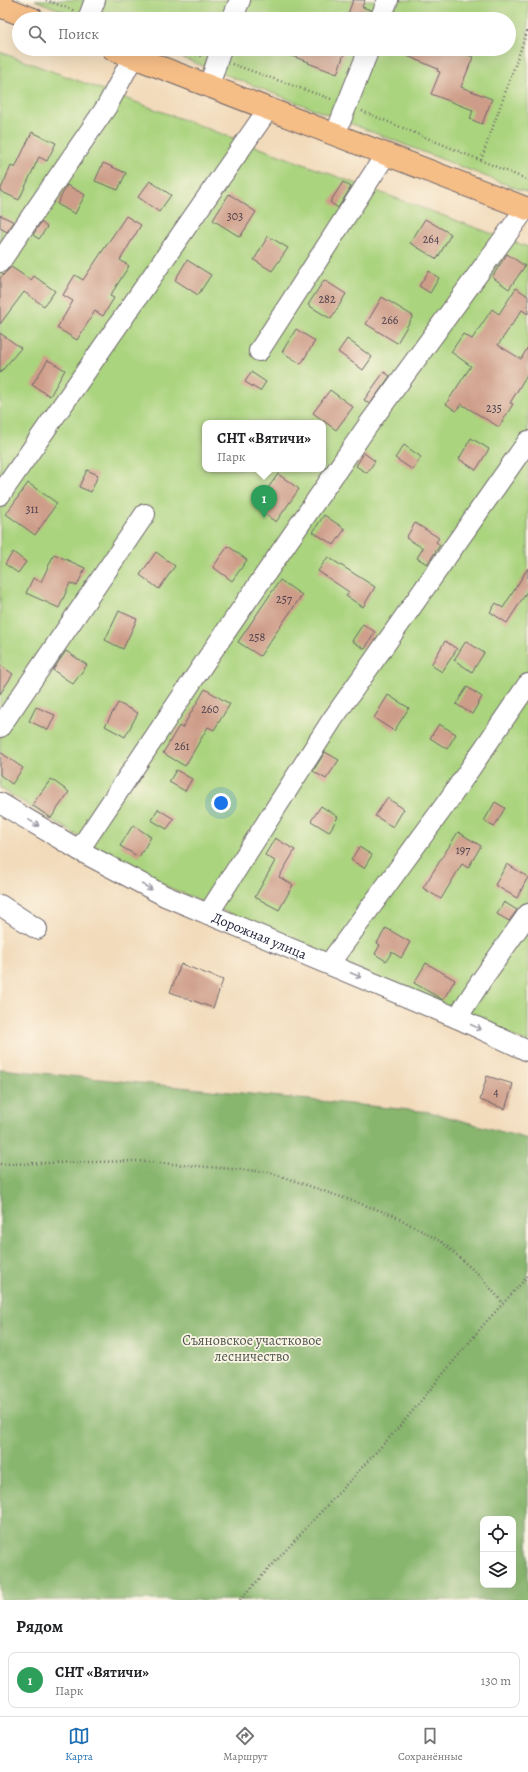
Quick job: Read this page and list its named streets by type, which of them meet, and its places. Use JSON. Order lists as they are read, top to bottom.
{
  "streets": {
    "street": ["Дорожная улица"]
  },
  "one_way": ["Дорожная улица"],
  "parks": ["Съяновское участковое лесничество"],
  "house_numbers": [
    "303",
    "264",
    "282",
    "266",
    "235",
    "311",
    "257",
    "258",
    "260",
    "261",
    "197",
    "4"
  ],
  "page": {
    "search": "Поиск",
    "popup": ["СНТ «Вятичи»", "Парк"],
    "pins": "1",
    "heading": "Рядом",
    "list": [
      {
        "mark": "1",
        "name": "СНТ «Вятичи»",
        "note": "Парк",
        "value": "130 m"
      }
    ],
    "nav": ["Карта", "Маршрут", "Сохранённые"]
  }
}
